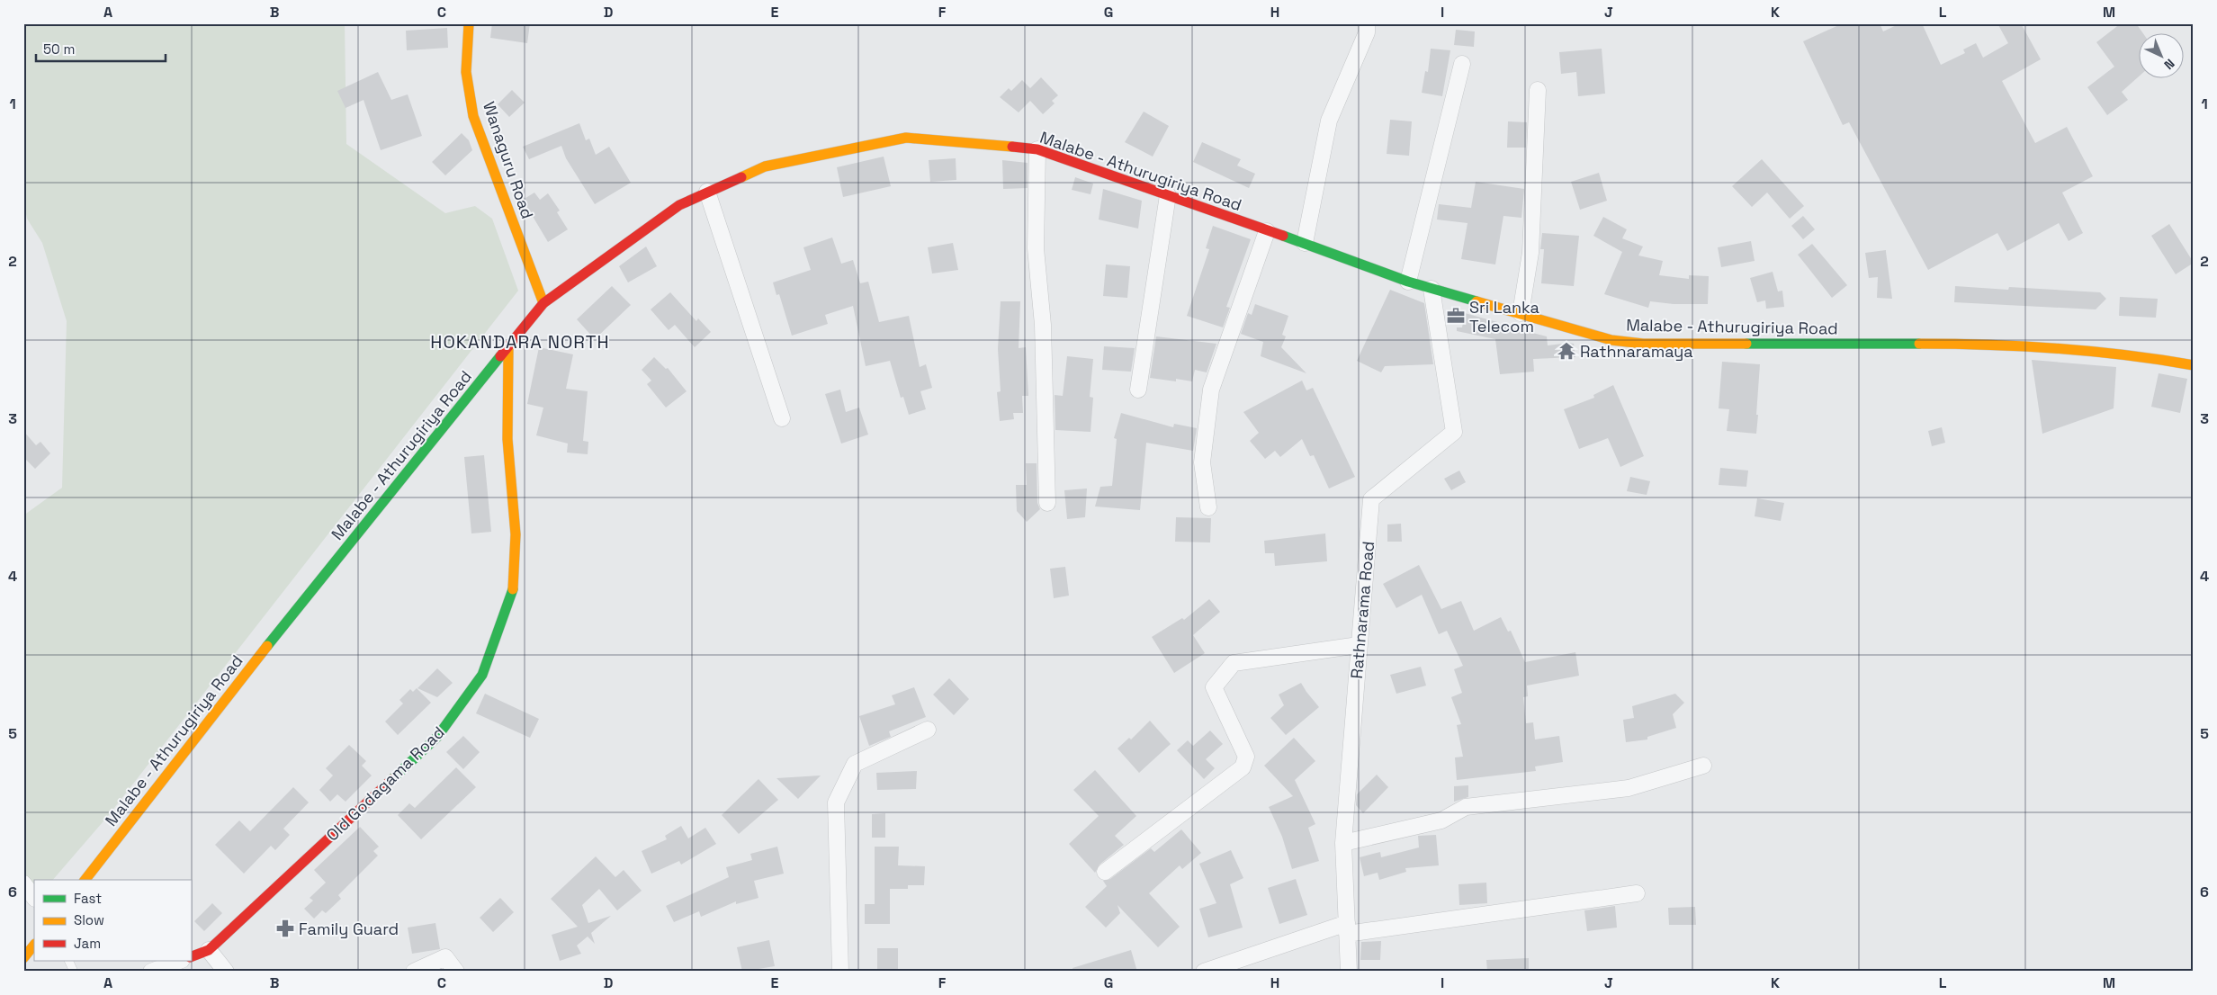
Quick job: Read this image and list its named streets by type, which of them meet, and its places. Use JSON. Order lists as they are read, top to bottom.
{
  "streets": {
    "main road": ["Wanaguru Road", "Malabe - Athurugiriya Road", "Old Godagama Road"],
    "street": ["Rathnarama Road"]
  },
  "crossings": [
    ["Wanaguru Road", "Malabe - Athurugiriya Road"],
    ["Malabe - Athurugiriya Road", "Rathnarama Road"],
    ["Malabe - Athurugiriya Road", "Old Godagama Road"]
  ],
  "districts": ["HOKANDARA NORTH"],
  "places": {
    "office": ["Sri Lanka Telecom"],
    "temple": ["Rathnaramaya"],
    "pharmacy": ["Family Guard"]
  },
  "legend": ["Fast", "Slow", "Jam"],
  "scale_bar": "50 m",
  "north": "bottom right",
  "grid": {
    "columns": [
      "A",
      "B",
      "C",
      "D",
      "E",
      "F",
      "G",
      "H",
      "I",
      "J",
      "K",
      "L",
      "M"
    ],
    "rows": [
      "1",
      "2",
      "3",
      "4",
      "5",
      "6"
    ]
  }
}
